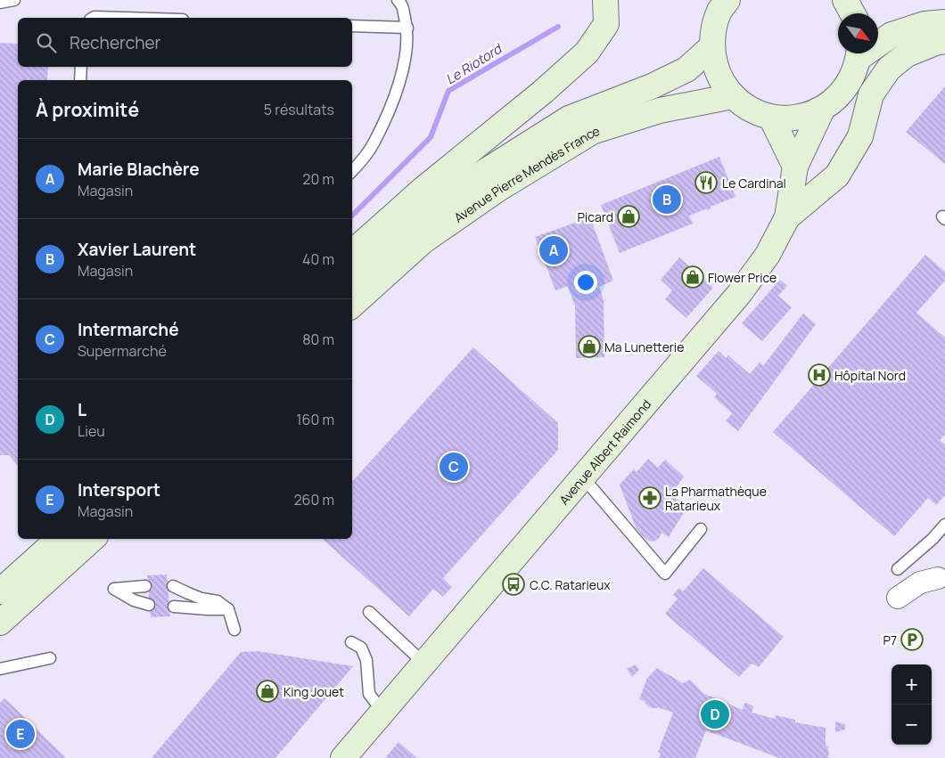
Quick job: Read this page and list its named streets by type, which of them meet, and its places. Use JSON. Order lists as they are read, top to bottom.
{
  "streets": {
    "main road": ["Avenue Pierre Mendès France", "Avenue Albert Raimond"]
  },
  "water": ["Le Riotord"],
  "places": {
    "restaurant": ["Le Cardinal"],
    "shop": [
      "Picard",
      "Flower Price",
      "Ma Lunetterie",
      "King Jouet"
    ],
    "hospital": ["Hôpital Nord"],
    "pharmacy": ["La Pharmathèque Ratarieux"],
    "bus stop": ["C.C. Ratarieux"],
    "parking": ["P7"]
  },
  "north": "bottom right",
  "page": {
    "search": "Rechercher",
    "heading": ["À proximité", "5 résultats"],
    "list": [
      {
        "mark": "A",
        "name": "Marie Blachère",
        "note": "Magasin",
        "value": "20 m"
      },
      {
        "mark": "B",
        "name": "Xavier Laurent",
        "note": "Magasin",
        "value": "40 m"
      },
      {
        "mark": "C",
        "name": "Intermarché",
        "note": "Supermarché",
        "value": "80 m"
      },
      {
        "mark": "D",
        "name": "L",
        "note": "Lieu",
        "value": "160 m"
      },
      {
        "mark": "E",
        "name": "Intersport",
        "note": "Magasin",
        "value": "260 m"
      }
    ],
    "pins": [
      "B",
      "A",
      "C",
      "D",
      "E"
    ],
    "map_buttons": ["+", "−"]
  }
}
